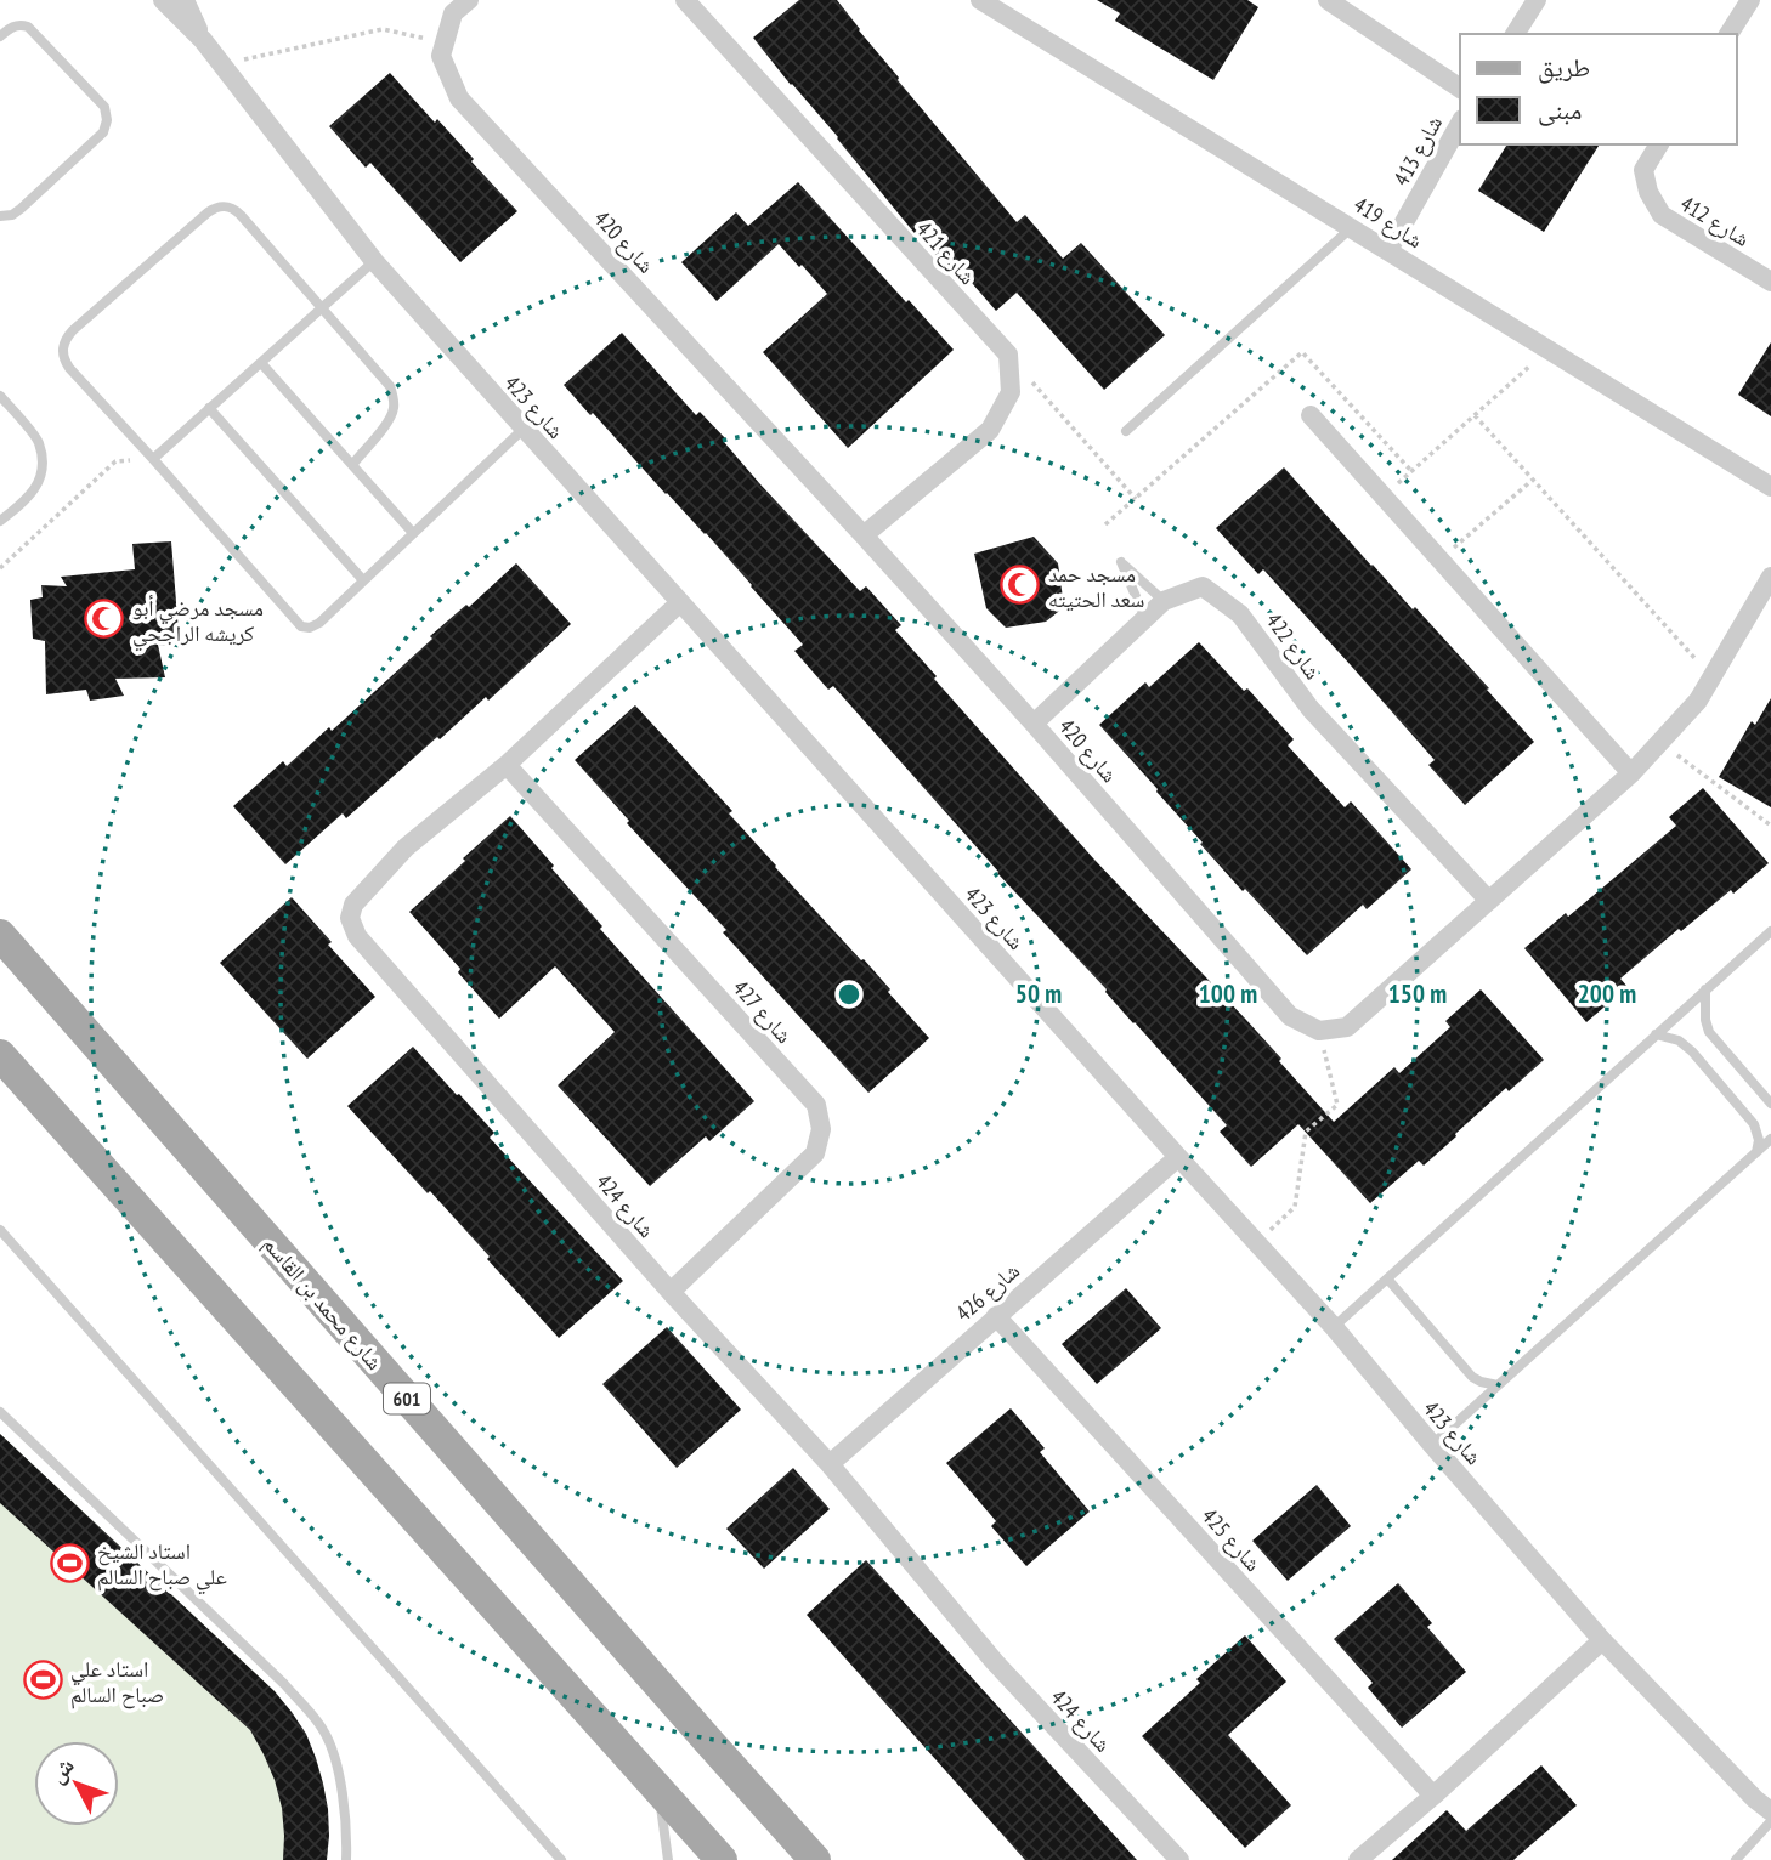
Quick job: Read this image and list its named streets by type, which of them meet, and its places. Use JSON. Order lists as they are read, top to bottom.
{
  "streets": {
    "main road": ["شارع محمد بن القاسم", "601"],
    "street": [
      "شارع 413",
      "شارع 412",
      "شارع 419",
      "شارع 420",
      "شارع 421",
      "شارع 423",
      "شارع 422",
      "شارع 427",
      "شارع 424",
      "شارع 426",
      "شارع 425"
    ]
  },
  "crossings": [
    ["شارع 413", "شارع 419"],
    ["شارع 420", "شارع 422"],
    ["شارع 423", "شارع 424"],
    ["شارع 423", "شارع 426"],
    ["شارع 427", "شارع 424"],
    ["شارع 424", "شارع 426"],
    ["شارع 426", "شارع 425"]
  ],
  "places": {
    "mosque": ["مسجد حمد سعد الحتيته", "مسجد مرضي أبو كريشه الراجحي"],
    "sports": ["استاد الشيخ علي صباح السالم", "استاد علي صباح السالم"]
  },
  "legend": ["طريق", "مبنى"],
  "north": "top left",
  "rings": [
    "50 m",
    "100 m",
    "150 m",
    "200 m"
  ]
}
